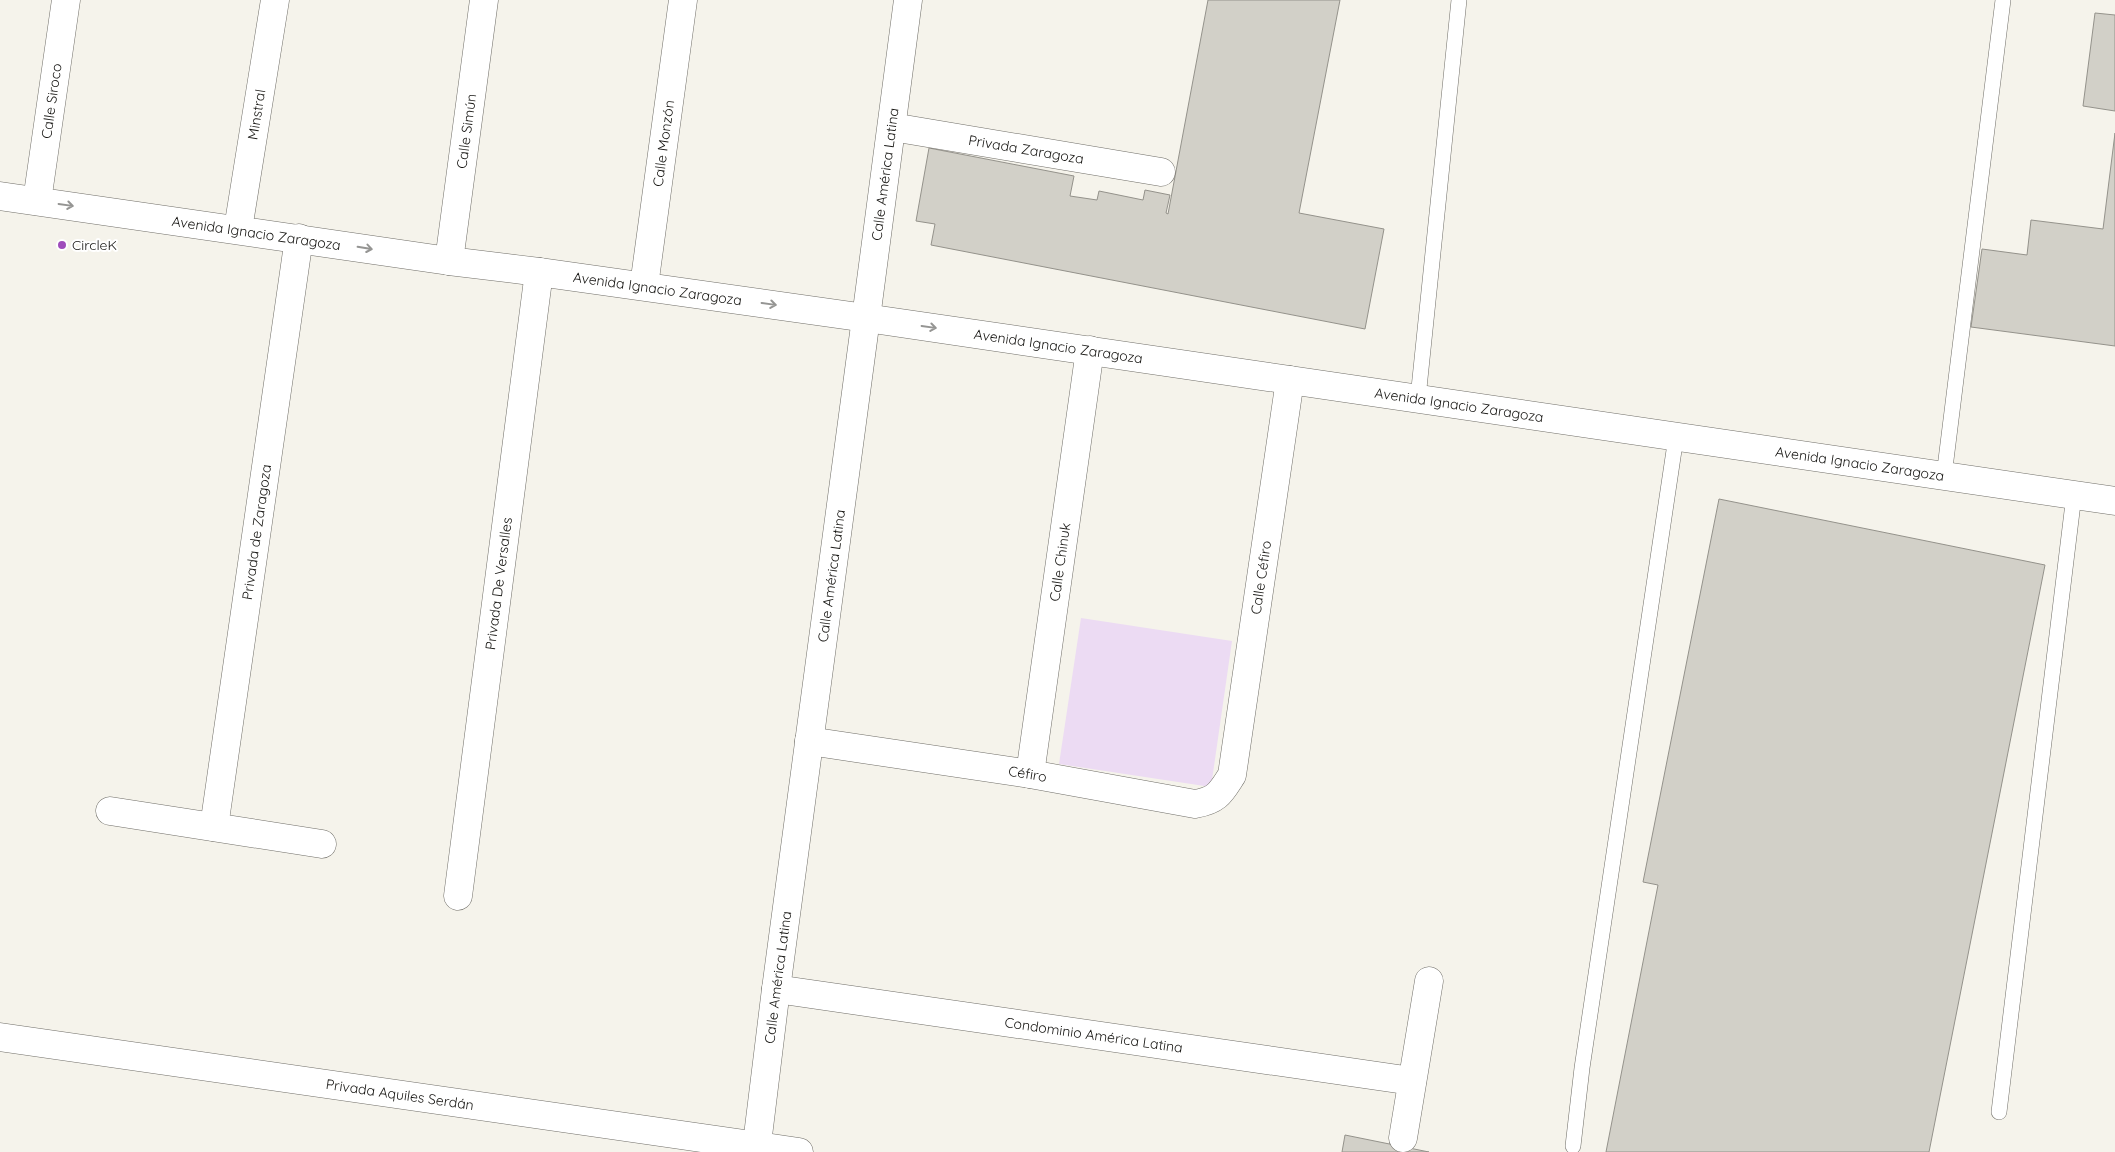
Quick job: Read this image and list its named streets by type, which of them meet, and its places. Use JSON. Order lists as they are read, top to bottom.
{
  "streets": {
    "street": [
      "Calle Siroco",
      "Minstral",
      "Calle Simún",
      "Calle Monzón",
      "Privada Zaragoza",
      "Calle América Latina",
      "Avenida Ignacio Zaragoza",
      "Privada de Zaragoza",
      "Calle Chinuk",
      "Calle Céfiro",
      "Privada De Versalles",
      "Céfiro",
      "Condominio América Latina",
      "Privada Aquiles Serdán"
    ]
  },
  "crossings": [
    ["Calle Siroco", "Avenida Ignacio Zaragoza"],
    ["Minstral", "Avenida Ignacio Zaragoza"],
    ["Calle Simún", "Avenida Ignacio Zaragoza"],
    ["Calle Monzón", "Avenida Ignacio Zaragoza"],
    ["Privada Zaragoza", "Calle América Latina"],
    ["Calle América Latina", "Avenida Ignacio Zaragoza"],
    ["Calle América Latina", "Céfiro"],
    ["Calle América Latina", "Condominio América Latina"],
    ["Calle América Latina", "Privada Aquiles Serdán"],
    ["Avenida Ignacio Zaragoza", "Privada de Zaragoza"],
    ["Avenida Ignacio Zaragoza", "Calle Chinuk"],
    ["Avenida Ignacio Zaragoza", "Calle Céfiro"],
    ["Avenida Ignacio Zaragoza", "Privada De Versalles"],
    ["Calle Chinuk", "Céfiro"],
    ["Calle Céfiro", "Céfiro"]
  ],
  "one_way": ["Avenida Ignacio Zaragoza"],
  "places": ["CircleK"]
}
